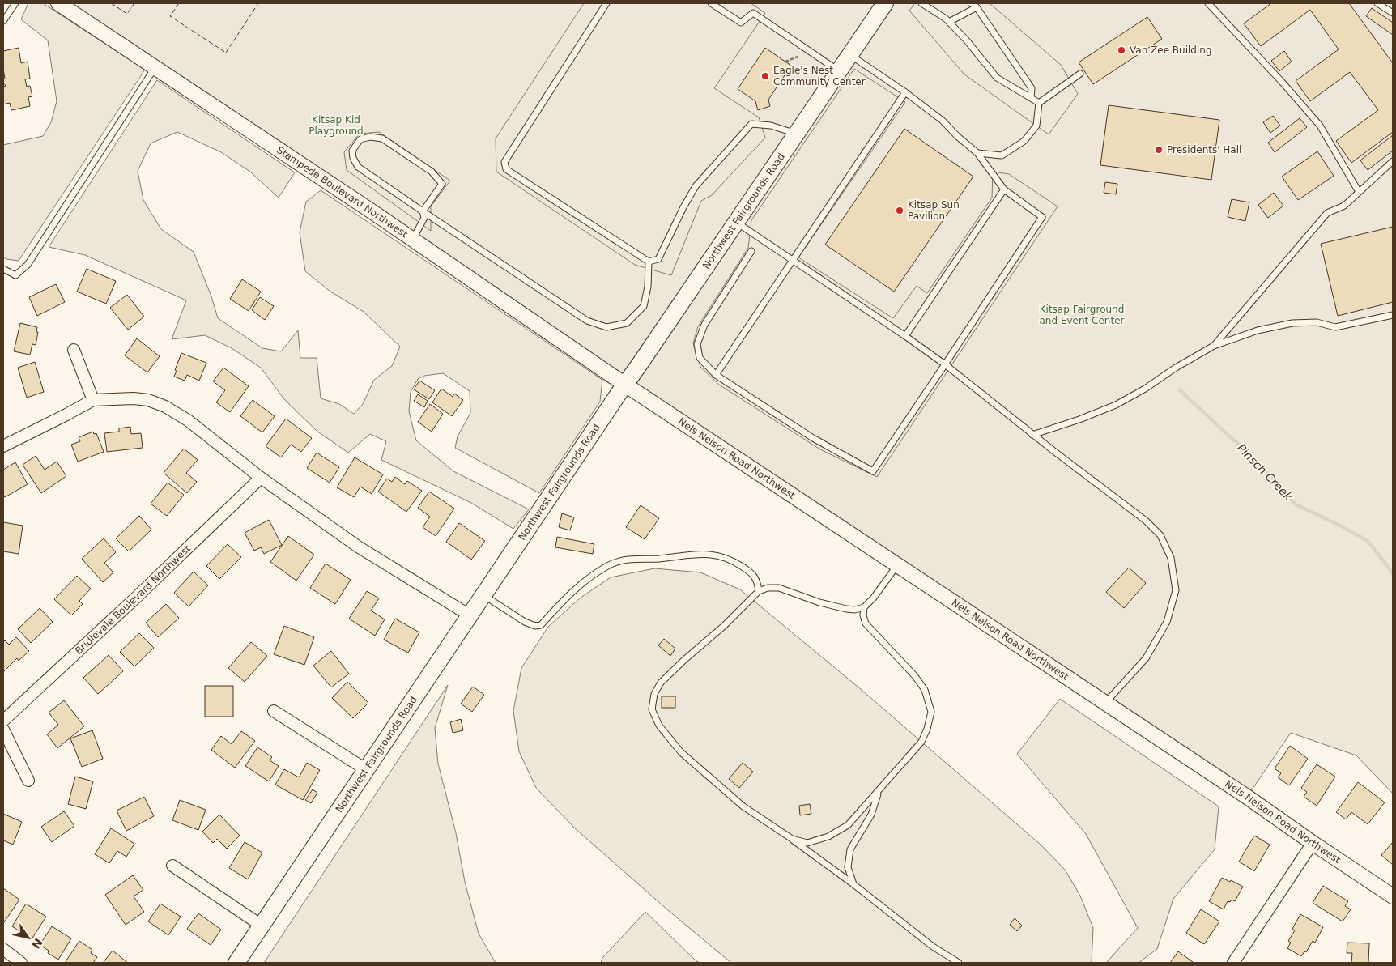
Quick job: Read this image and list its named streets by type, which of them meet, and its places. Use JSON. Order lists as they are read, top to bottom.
{
  "streets": {
    "main road": ["Northwest Fairgrounds Road"],
    "street": ["Stampede Boulevard Northwest", "Nels Nelson Road Northwest", "Bridlevale Boulevard Northwest"]
  },
  "crossings": [
    ["Stampede Boulevard Northwest", "Northwest Fairgrounds Road"],
    ["Stampede Boulevard Northwest", "Nels Nelson Road Northwest"],
    ["Northwest Fairgrounds Road", "Nels Nelson Road Northwest"]
  ],
  "water": ["Pinsch Creek"],
  "parks": ["Kitsap Kid Playground", "Kitsap Fairground and Event Center"],
  "places": [
    "Van Zee Building",
    "Eagle's Nest Community Center",
    "Presidents' Hall",
    "Kitsap Sun Pavilion"
  ],
  "north": "bottom right"
}
